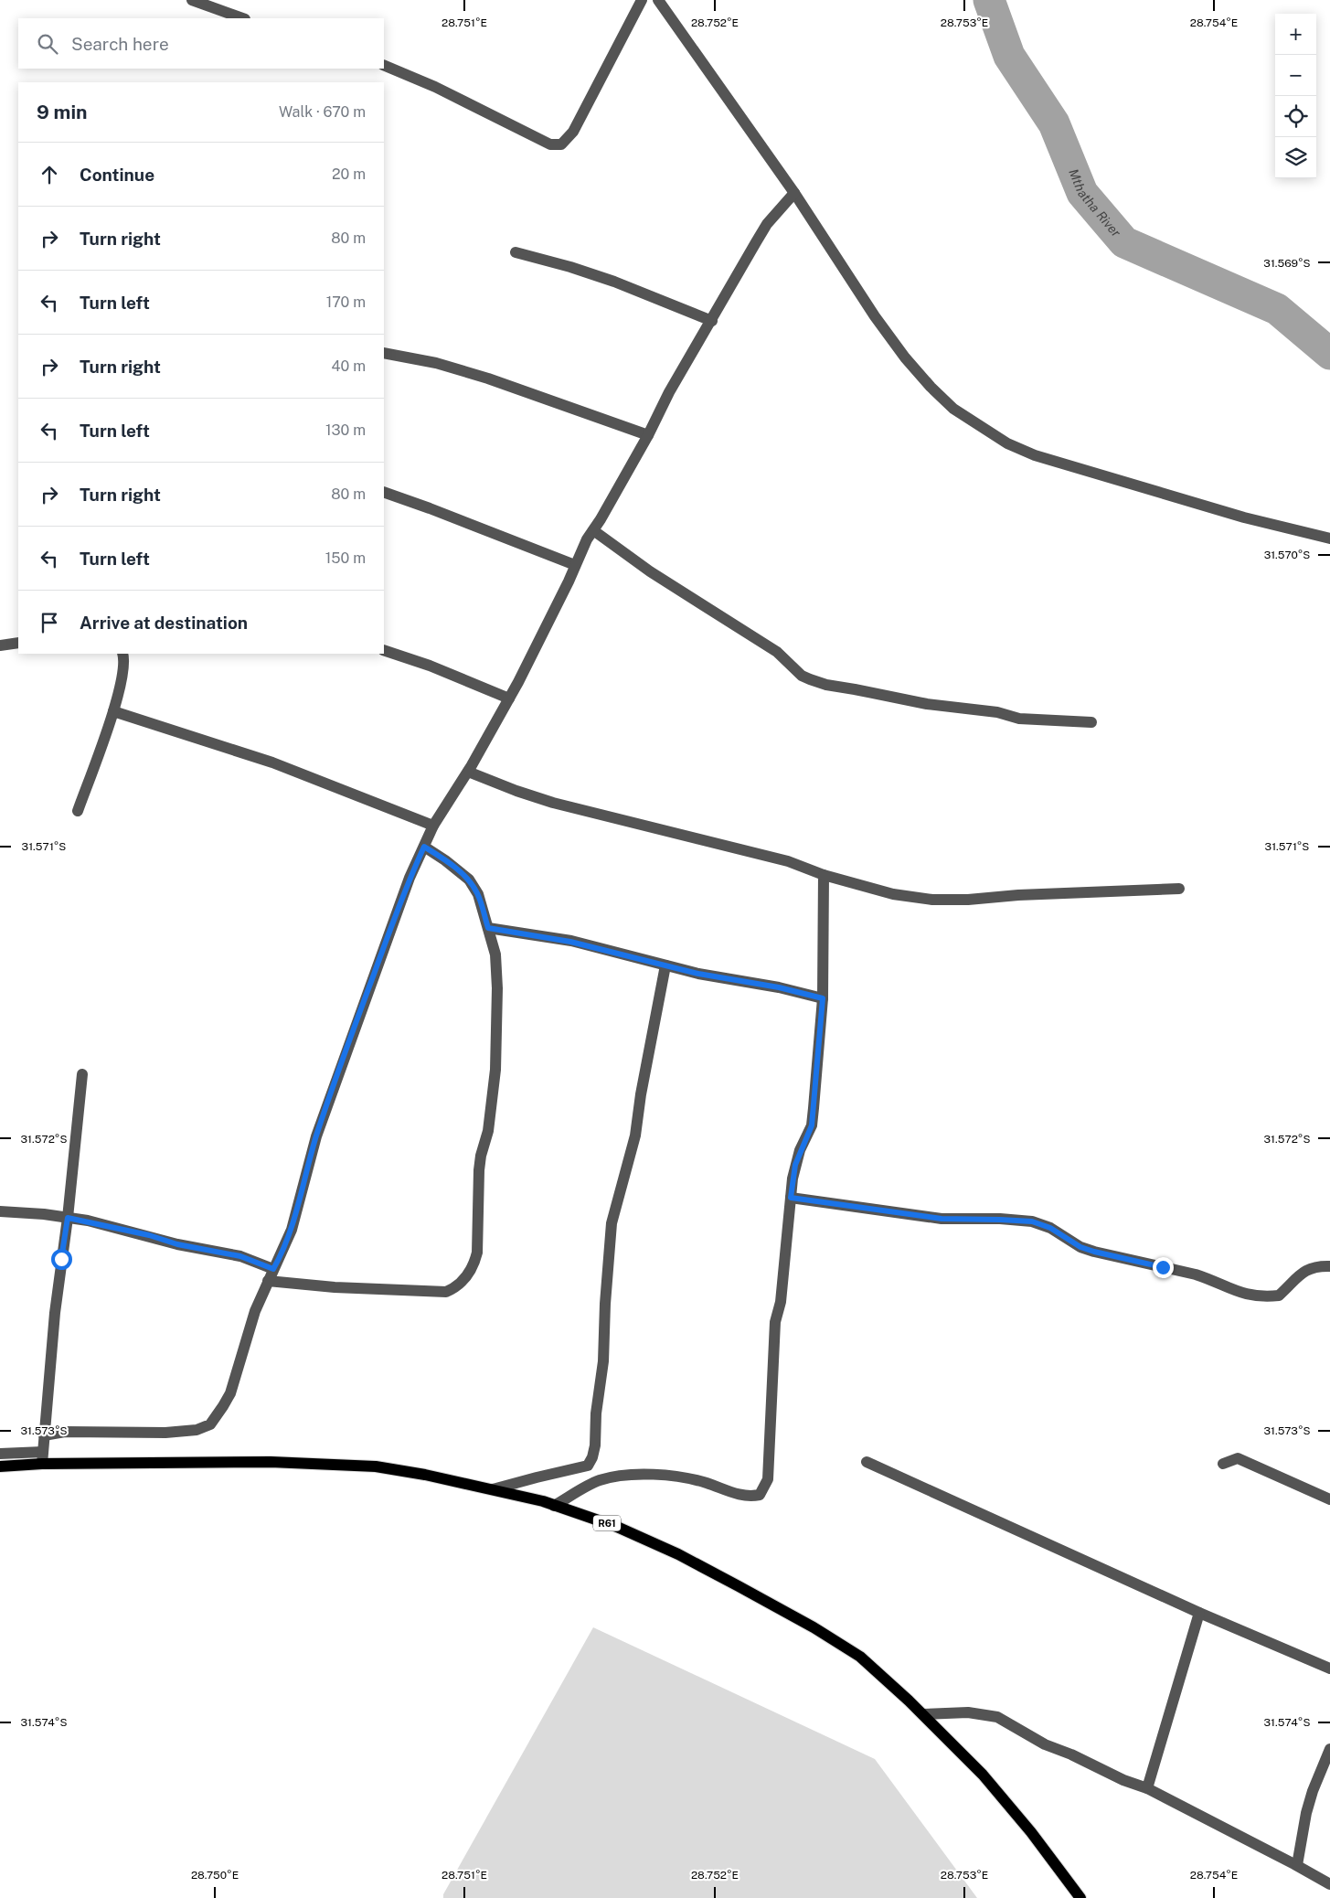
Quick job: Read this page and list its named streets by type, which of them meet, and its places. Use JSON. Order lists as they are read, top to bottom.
{
  "streets": {
    "main road": ["R61"]
  },
  "water": ["Mthatha River"],
  "page": {
    "map_buttons": ["+", "−"],
    "search": "Search here",
    "heading": ["9 min", "Walk · 670 m"],
    "list": [
      ["Continue", "20 m"],
      ["Turn right", "80 m"],
      ["Turn left", "170 m"],
      ["Turn right", "40 m"],
      ["Turn left", "130 m"],
      ["Turn right", "80 m"],
      ["Turn left", "150 m"],
      "Arrive at destination"
    ]
  },
  "coordinates": [
    "28.751°E",
    "28.752°E",
    "28.753°E",
    "28.754°E",
    "31.569°S",
    "31.570°S",
    "31.571°S",
    "31.572°S",
    "31.573°S",
    "31.574°S",
    "28.750°E"
  ]
}
